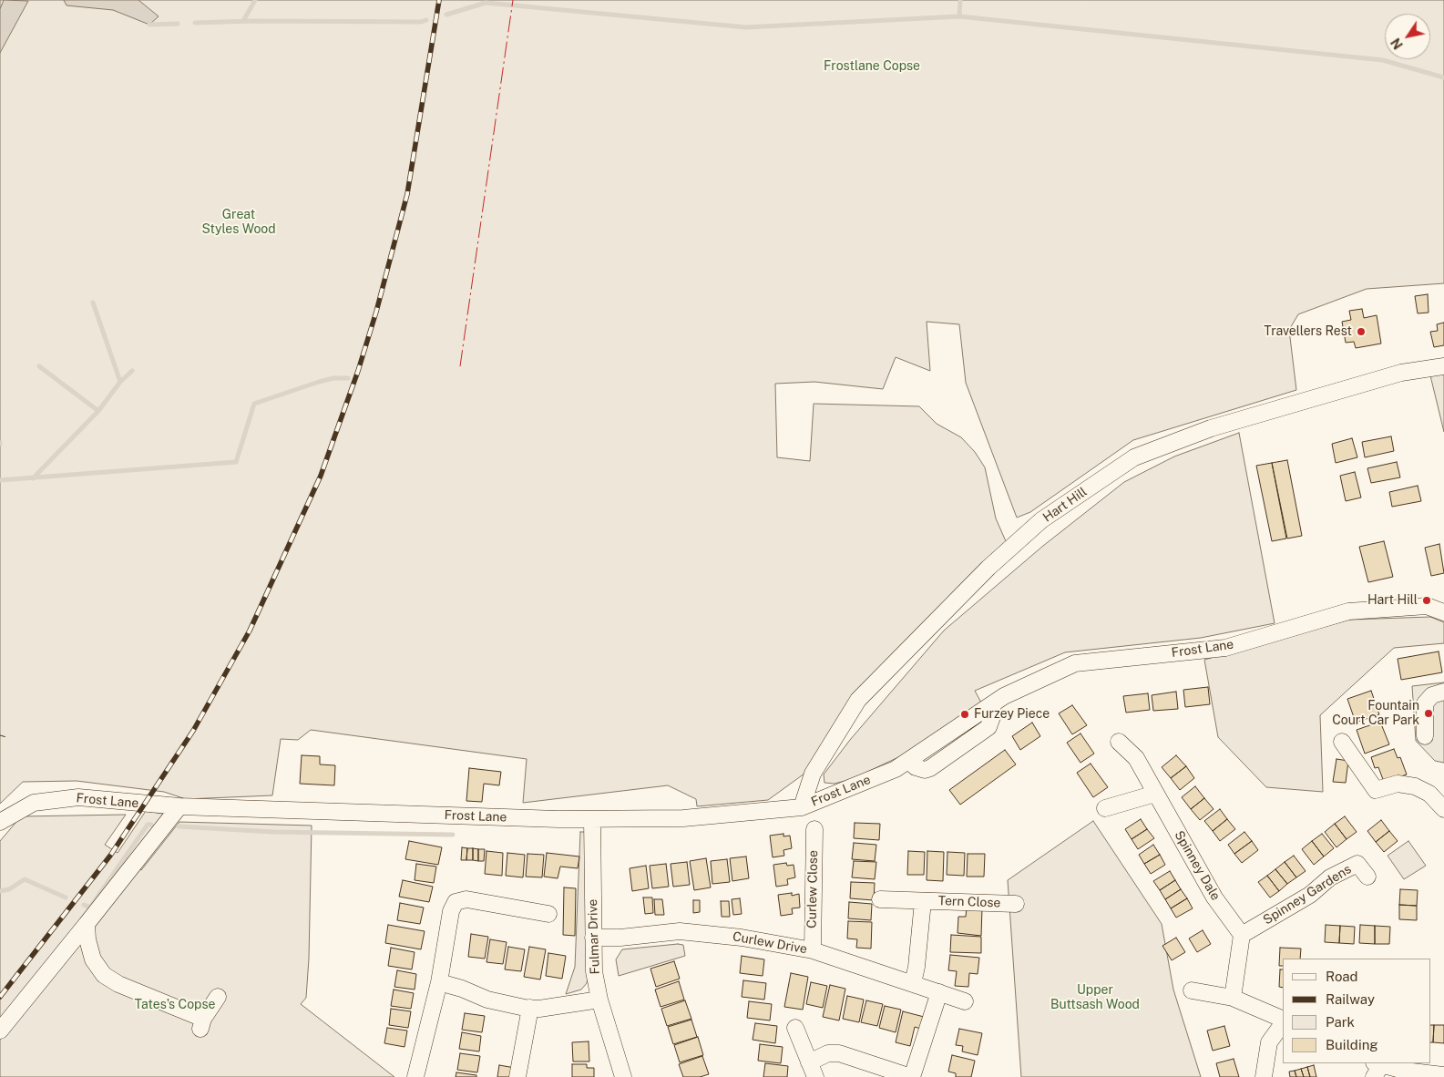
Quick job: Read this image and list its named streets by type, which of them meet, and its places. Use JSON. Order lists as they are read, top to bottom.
{
  "streets": {
    "street": [
      "Hart Hill",
      "Frost Lane",
      "Spinney Dale",
      "Curlew Close",
      "Spinney Gardens",
      "Tern Close",
      "Fulmar Drive",
      "Curlew Drive"
    ]
  },
  "crossings": [
    ["Hart Hill", "Frost Lane"],
    ["Frost Lane", "Fulmar Drive"],
    ["Spinney Dale", "Spinney Gardens"],
    ["Curlew Close", "Curlew Drive"],
    ["Tern Close", "Curlew Drive"],
    ["Fulmar Drive", "Curlew Drive"]
  ],
  "parks": [
    "Frostlane Copse",
    "Great Styles Wood",
    "Upper Buttsash Wood",
    "Tates's Copse"
  ],
  "places": [
    "Travellers Rest",
    "Hart Hill",
    "Fountain Court Car Park",
    "Furzey Piece"
  ],
  "legend": [
    "Road",
    "Railway",
    "Park",
    "Building"
  ],
  "north": "bottom left"
}
